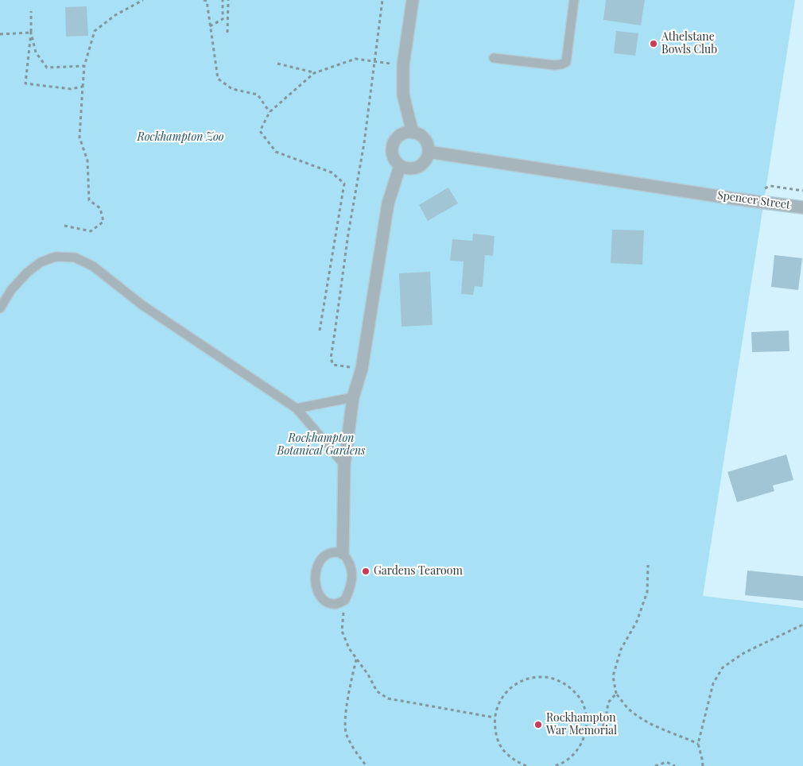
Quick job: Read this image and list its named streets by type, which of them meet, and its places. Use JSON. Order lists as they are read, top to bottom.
{
  "streets": {
    "street": ["Spencer Street"]
  },
  "parks": ["Rockhampton Zoo", "Rockhampton Botanical Gardens"],
  "places": ["Athelstane Bowls Club", "Gardens Tearoom", "Rockhampton War Memorial"]
}
